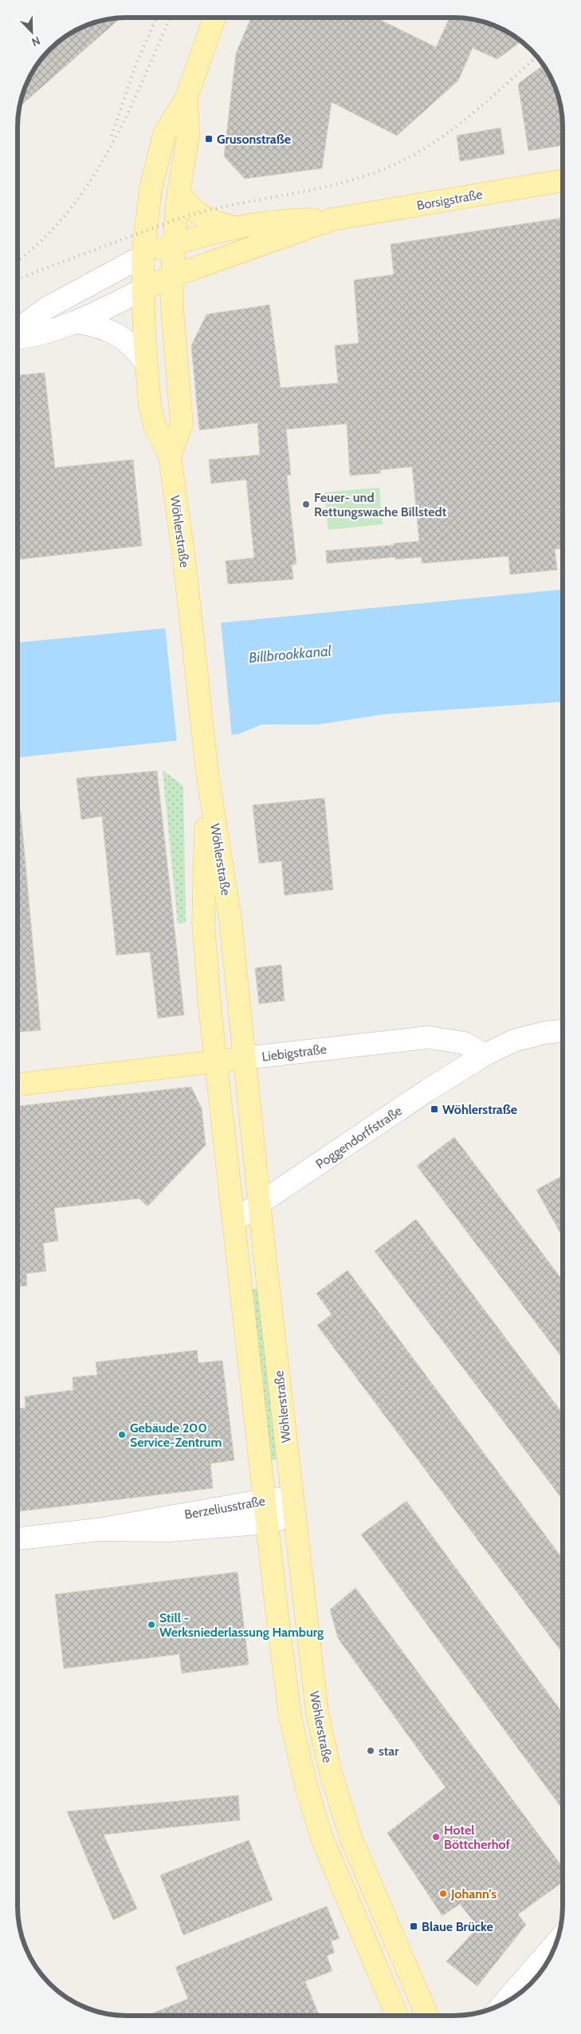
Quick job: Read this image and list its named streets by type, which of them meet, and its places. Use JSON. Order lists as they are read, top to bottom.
{
  "streets": {
    "main road": ["Borsigstraße", "Wöhlerstraße", "Liebigstraße"],
    "street": ["Poggendorffstraße", "Berzeliusstraße"]
  },
  "crossings": [
    ["Borsigstraße", "Wöhlerstraße"],
    ["Wöhlerstraße", "Liebigstraße"],
    ["Wöhlerstraße", "Poggendorffstraße"],
    ["Wöhlerstraße", "Berzeliusstraße"],
    ["Liebigstraße", "Poggendorffstraße"]
  ],
  "water": ["Billbrookkanal"],
  "places": {
    "transit": ["Grusonstraße", "Wöhlerstraße", "Blaue Brücke"],
    "other": [
      "Feuer- und Rettungswache Billstedt",
      "Gebäude 200 Service-Zentrum",
      "Still - Werksniederlassung Hamburg",
      "star",
      "Hotel Böttcherhof",
      "Johann's"
    ]
  },
  "north": "bottom right"
}
